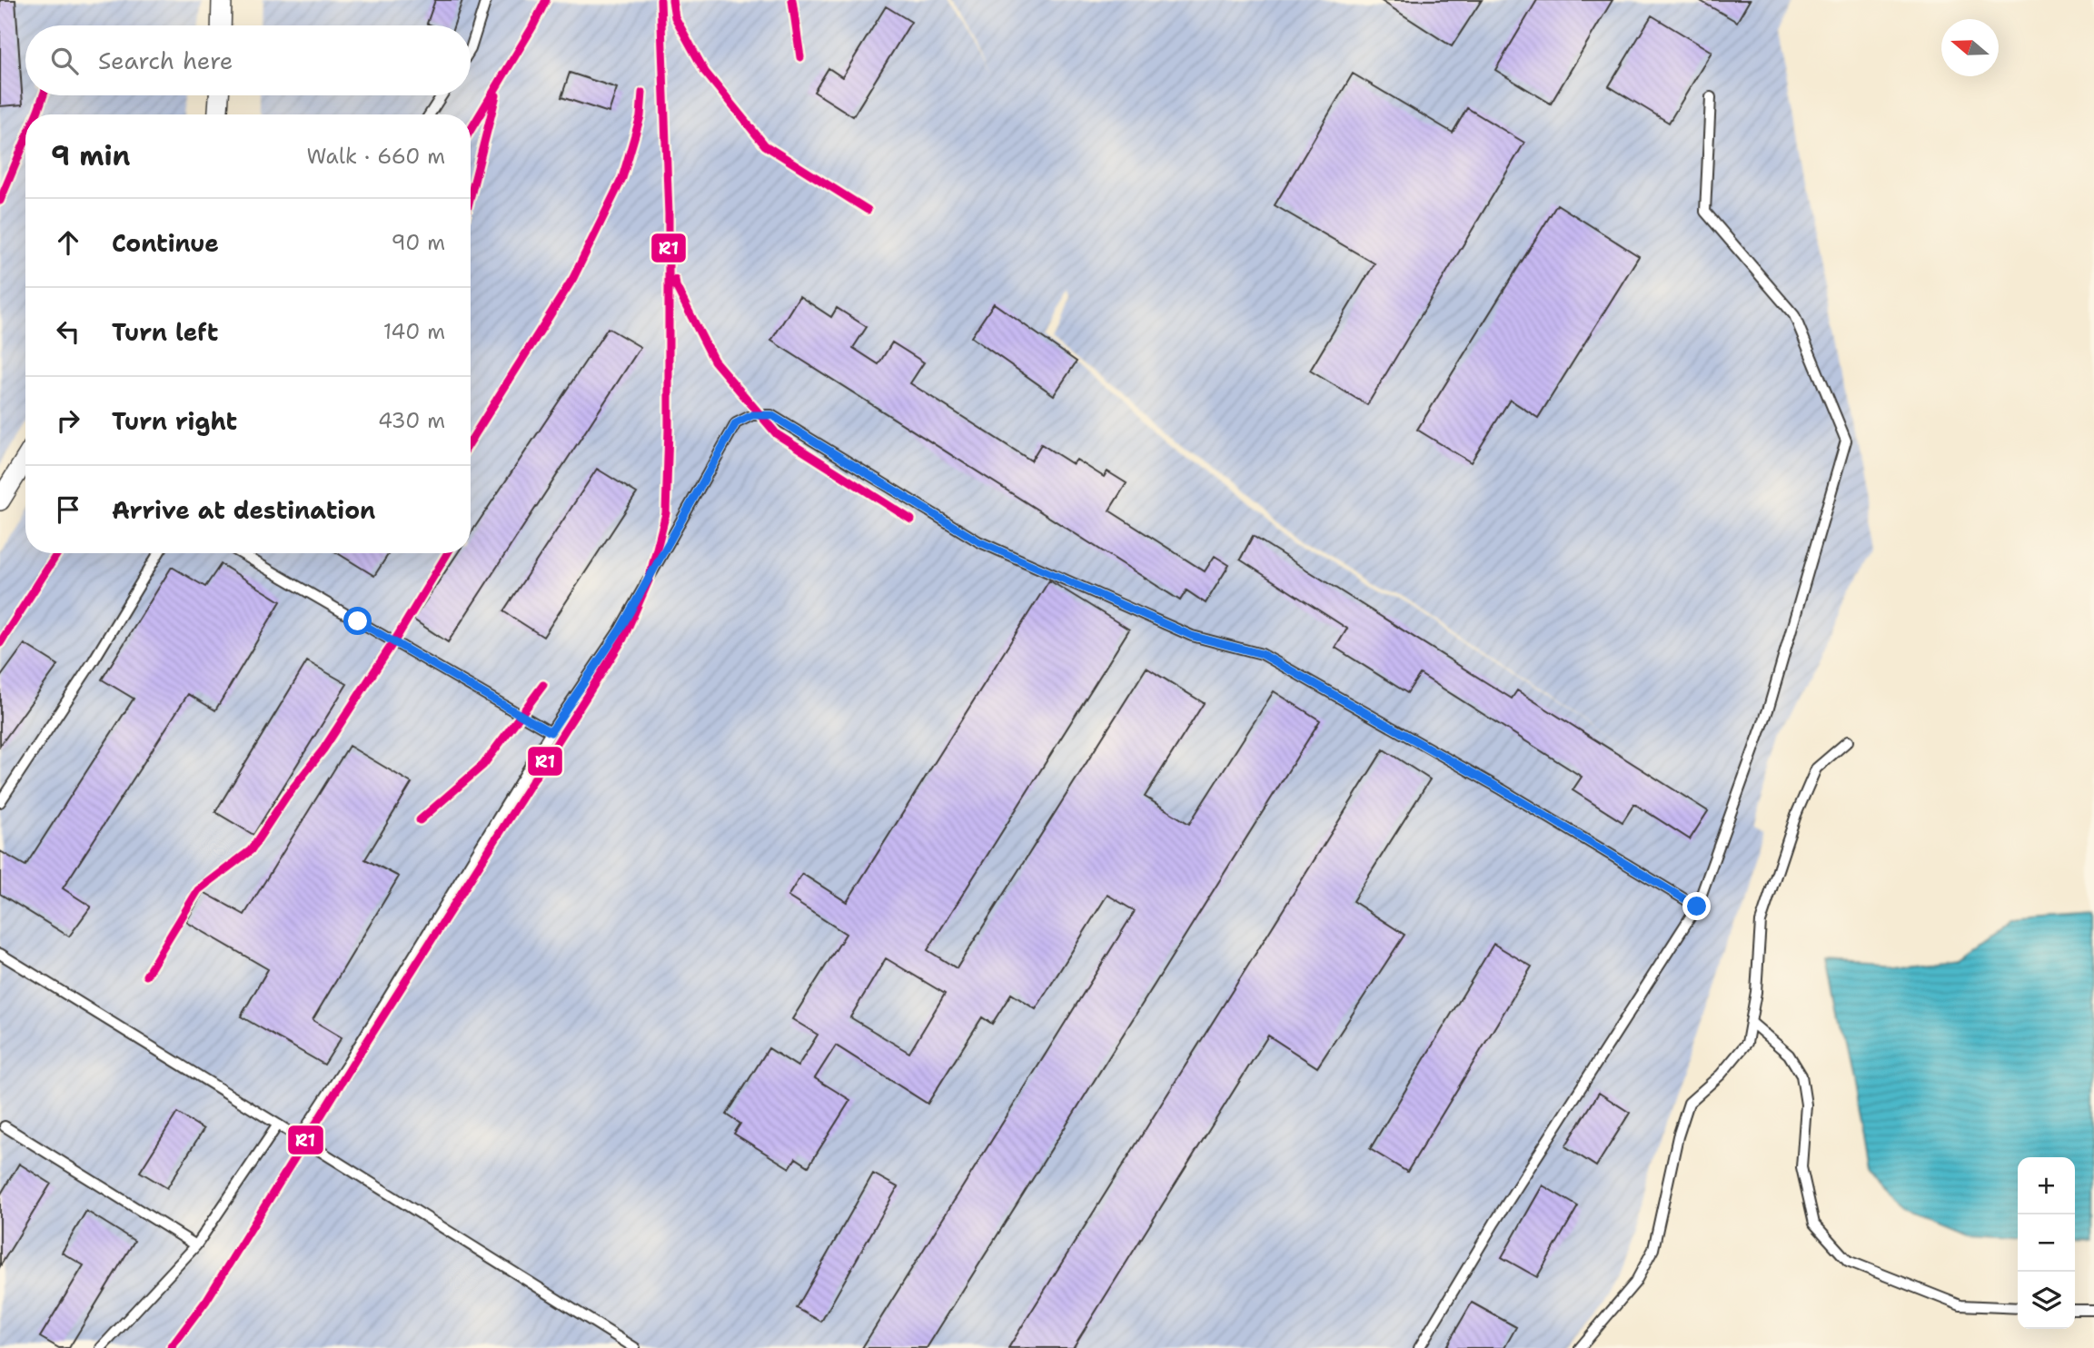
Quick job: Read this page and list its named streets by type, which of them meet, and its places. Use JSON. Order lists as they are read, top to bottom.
{
  "lines": ["transit line R1"],
  "north": "left",
  "page": {
    "search": "Search here",
    "heading": ["9 min", "Walk · 660 m"],
    "list": [
      ["Continue", "90 m"],
      ["Turn left", "140 m"],
      ["Turn right", "430 m"],
      "Arrive at destination"
    ],
    "map_buttons": ["+", "−"]
  }
}
